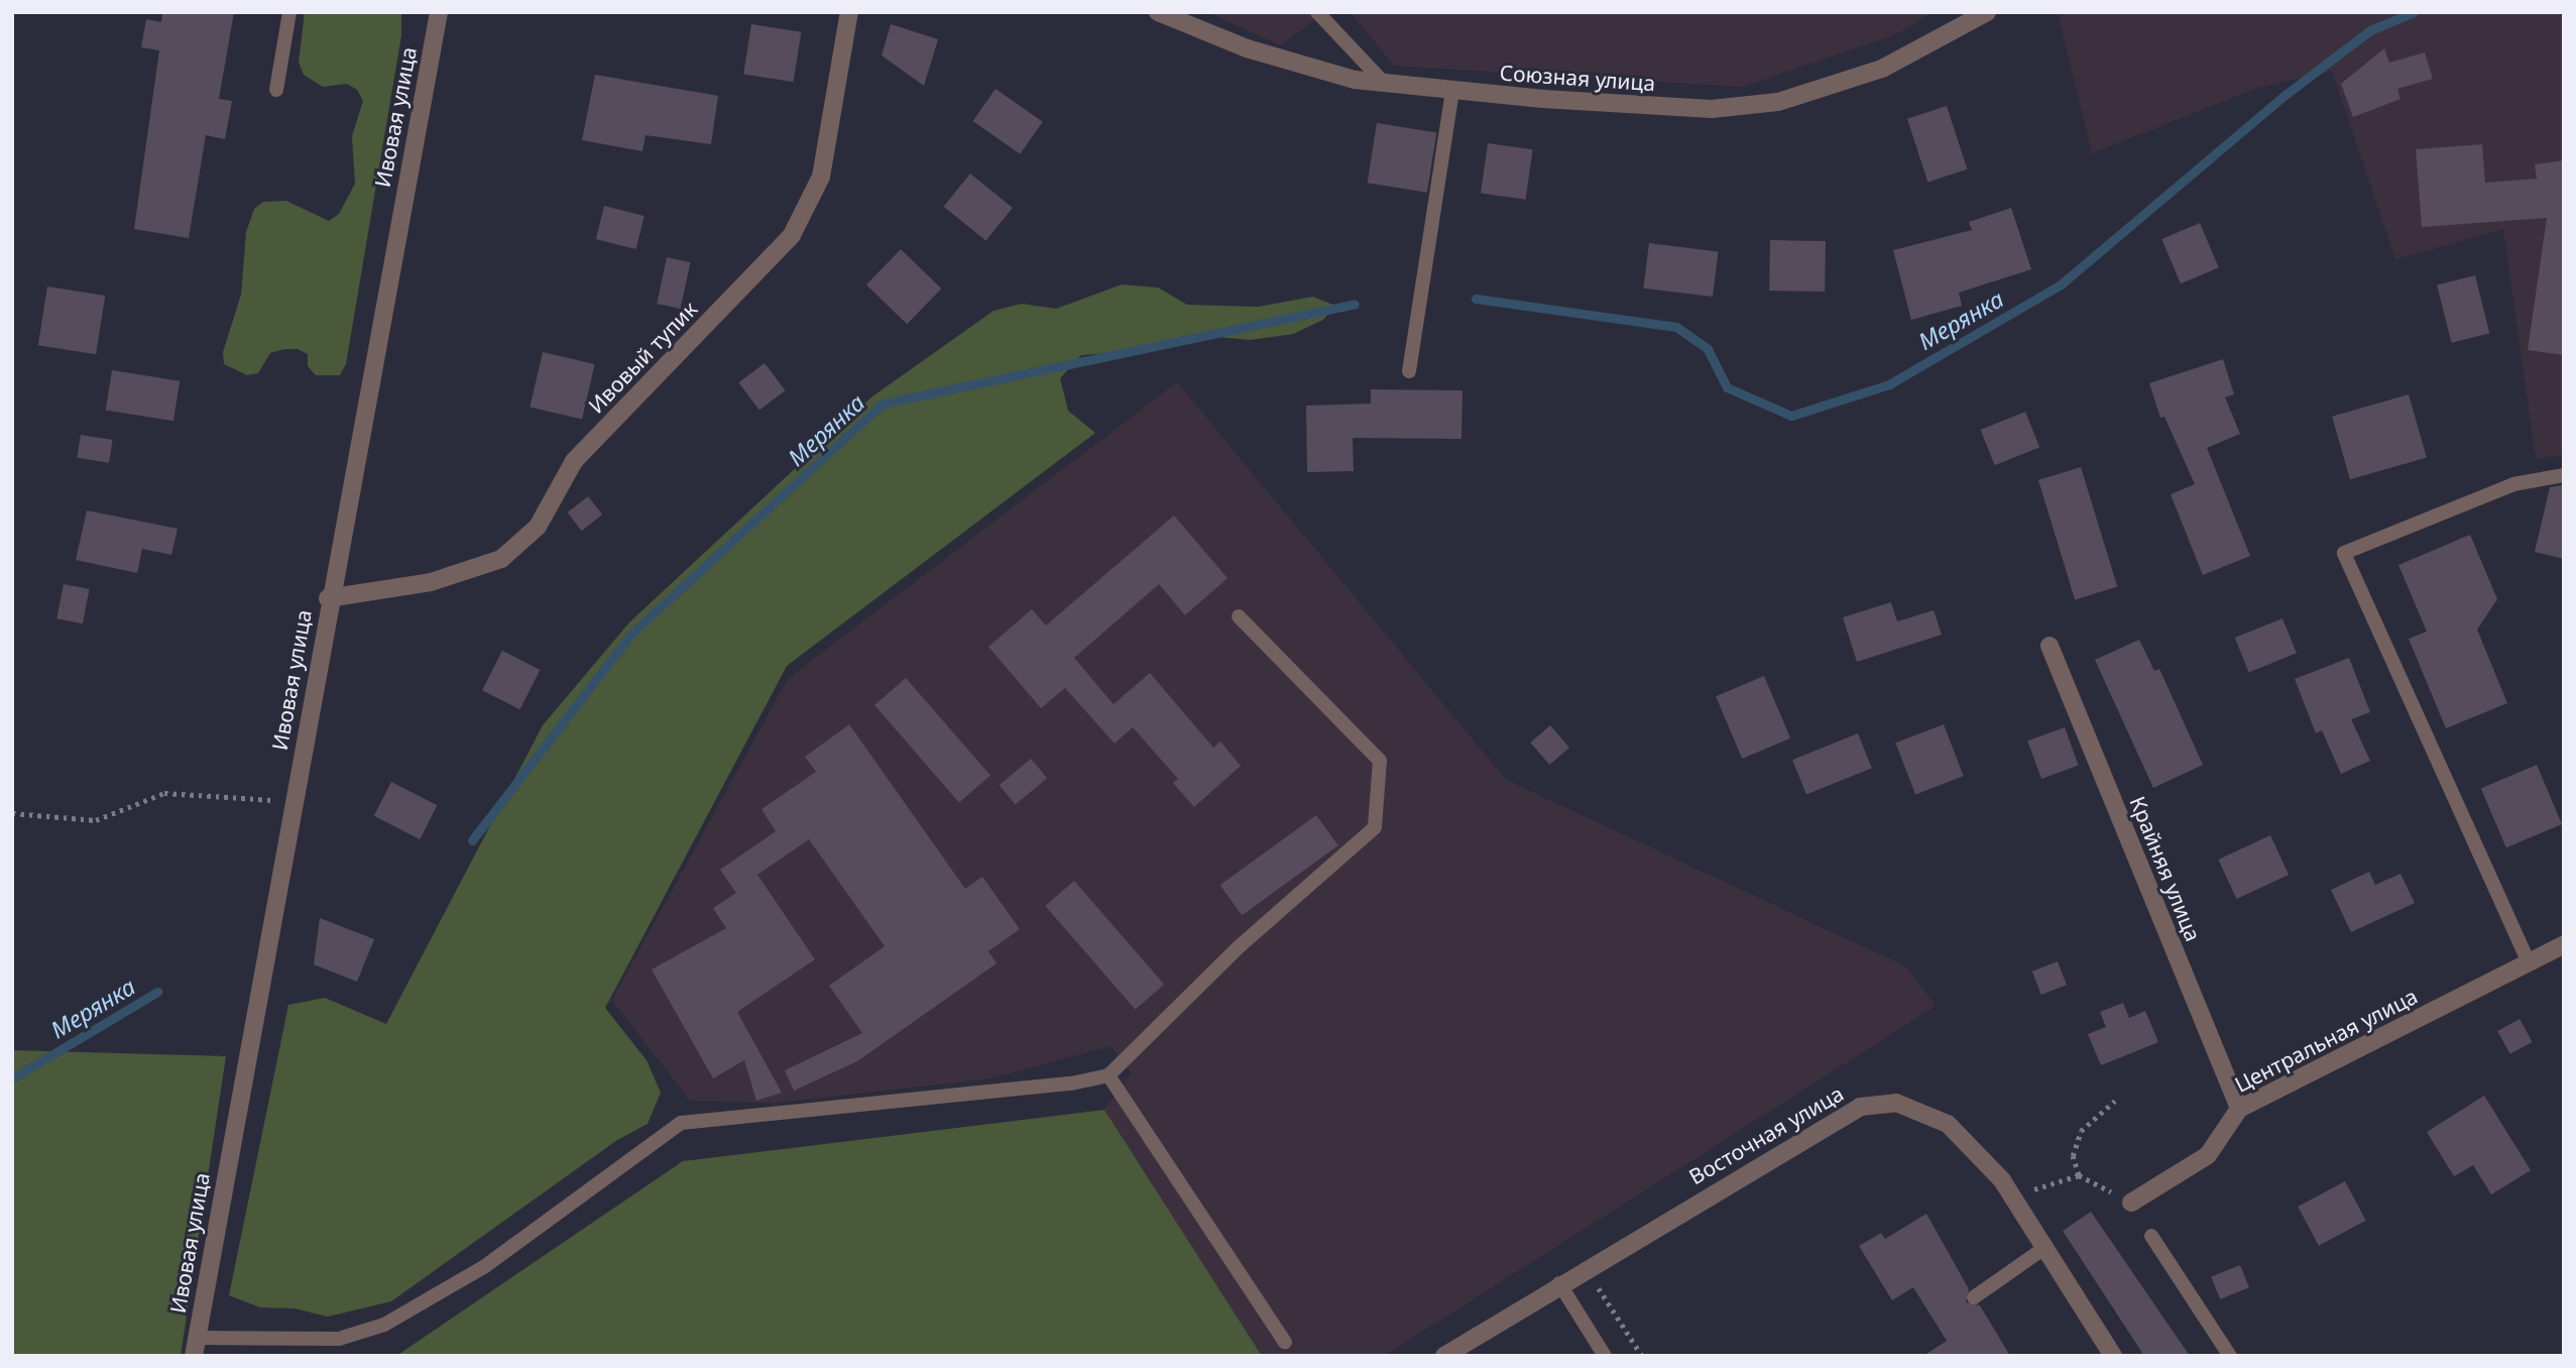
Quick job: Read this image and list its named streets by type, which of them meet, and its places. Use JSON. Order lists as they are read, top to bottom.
{
  "streets": {
    "street": [
      "Союзная улица",
      "Ивовая улица",
      "Ивовый тупик",
      "Крайняя улица",
      "Центральная улица",
      "Восточная улица"
    ]
  },
  "crossings": [
    ["Ивовая улица", "Ивовый тупик"],
    ["Крайняя улица", "Центральная улица"]
  ],
  "water": ["Мерянка"]
}
